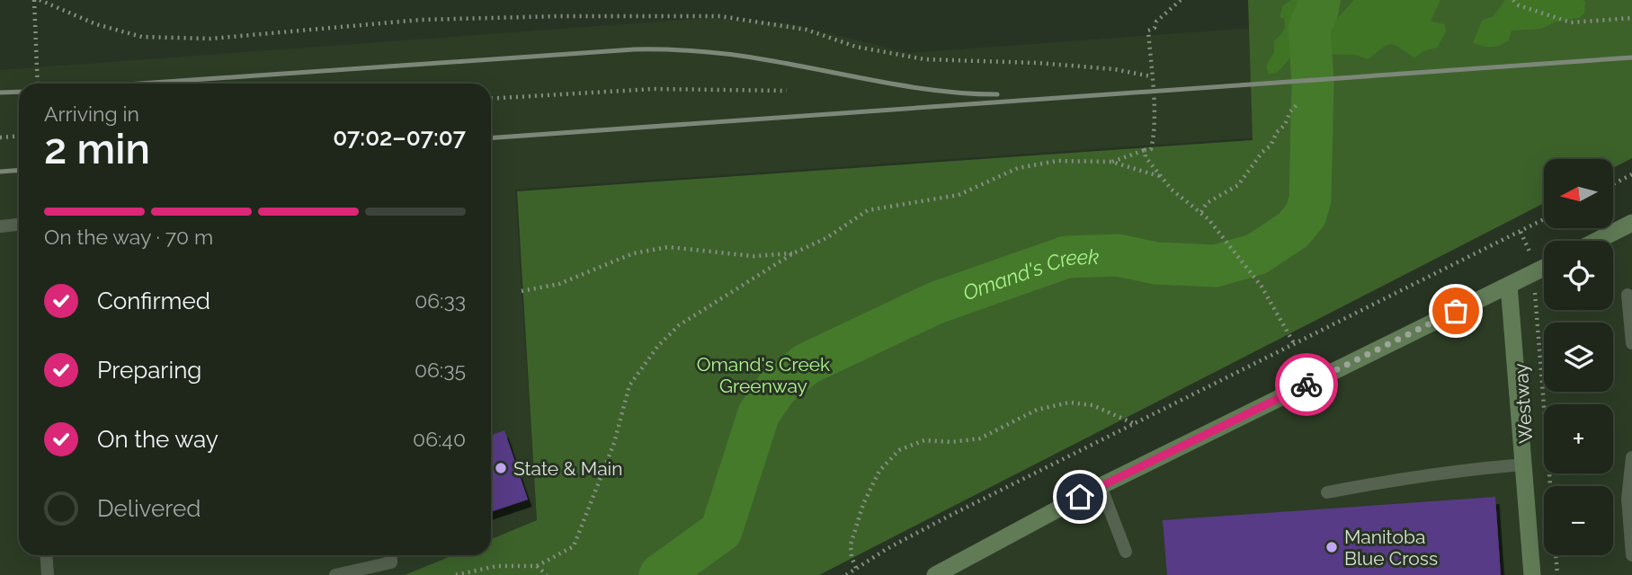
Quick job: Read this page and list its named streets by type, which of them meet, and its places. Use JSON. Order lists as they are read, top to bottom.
{
  "streets": {
    "main road": ["Westway"]
  },
  "water": ["Omand's Creek"],
  "parks": ["Omand's Creek Greenway"],
  "places": ["State & Main", "Manitoba Blue Cross"],
  "north": "left",
  "page": {
    "heading": ["2 min", "Arriving in", "07:02–07:07"],
    "map_buttons": ["+", "−"],
    "bar": "On the way · 70 m",
    "list": [
      ["Confirmed", "06:33"],
      ["Preparing", "06:35"],
      ["On the way", "06:40"],
      "Delivered"
    ]
  }
}
